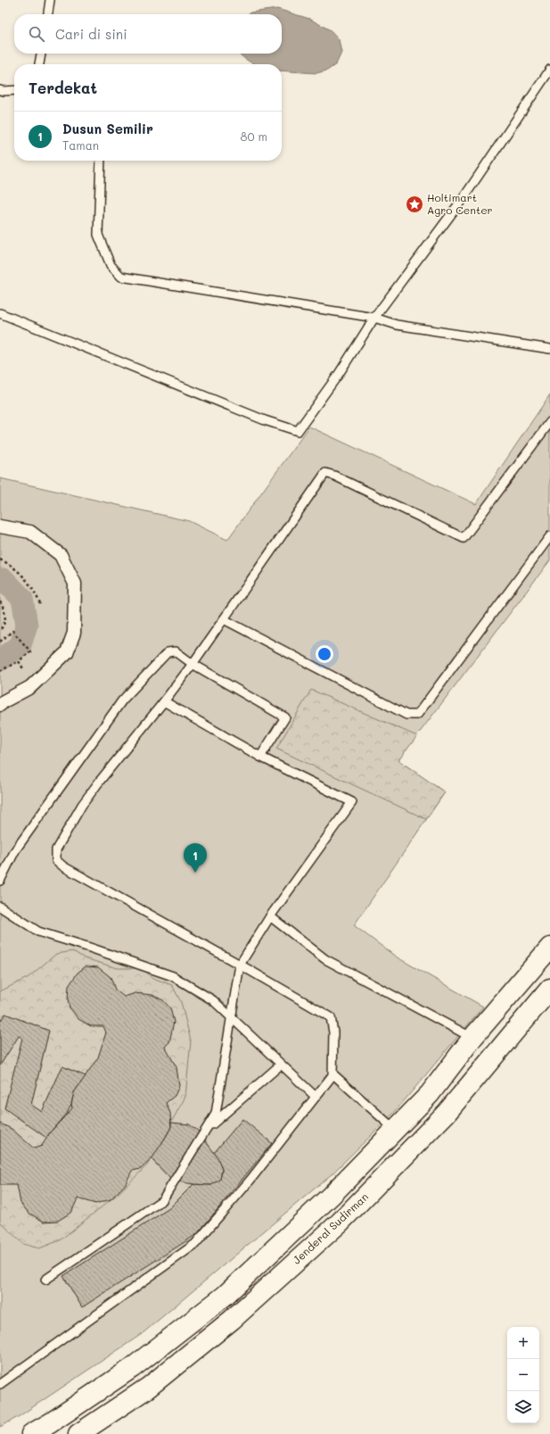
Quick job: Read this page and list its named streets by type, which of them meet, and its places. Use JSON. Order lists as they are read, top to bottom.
{
  "streets": {
    "highway": ["Jenderal Sudirman"]
  },
  "places": {
    "place": ["Holtimart Agro Center"]
  },
  "page": {
    "search": "Cari di sini",
    "heading": "Terdekat",
    "list": [
      {
        "mark": "1",
        "name": "Dusun Semilir",
        "note": "Taman",
        "value": "80 m"
      }
    ],
    "pins": "1",
    "map_buttons": ["+", "−"]
  }
}
